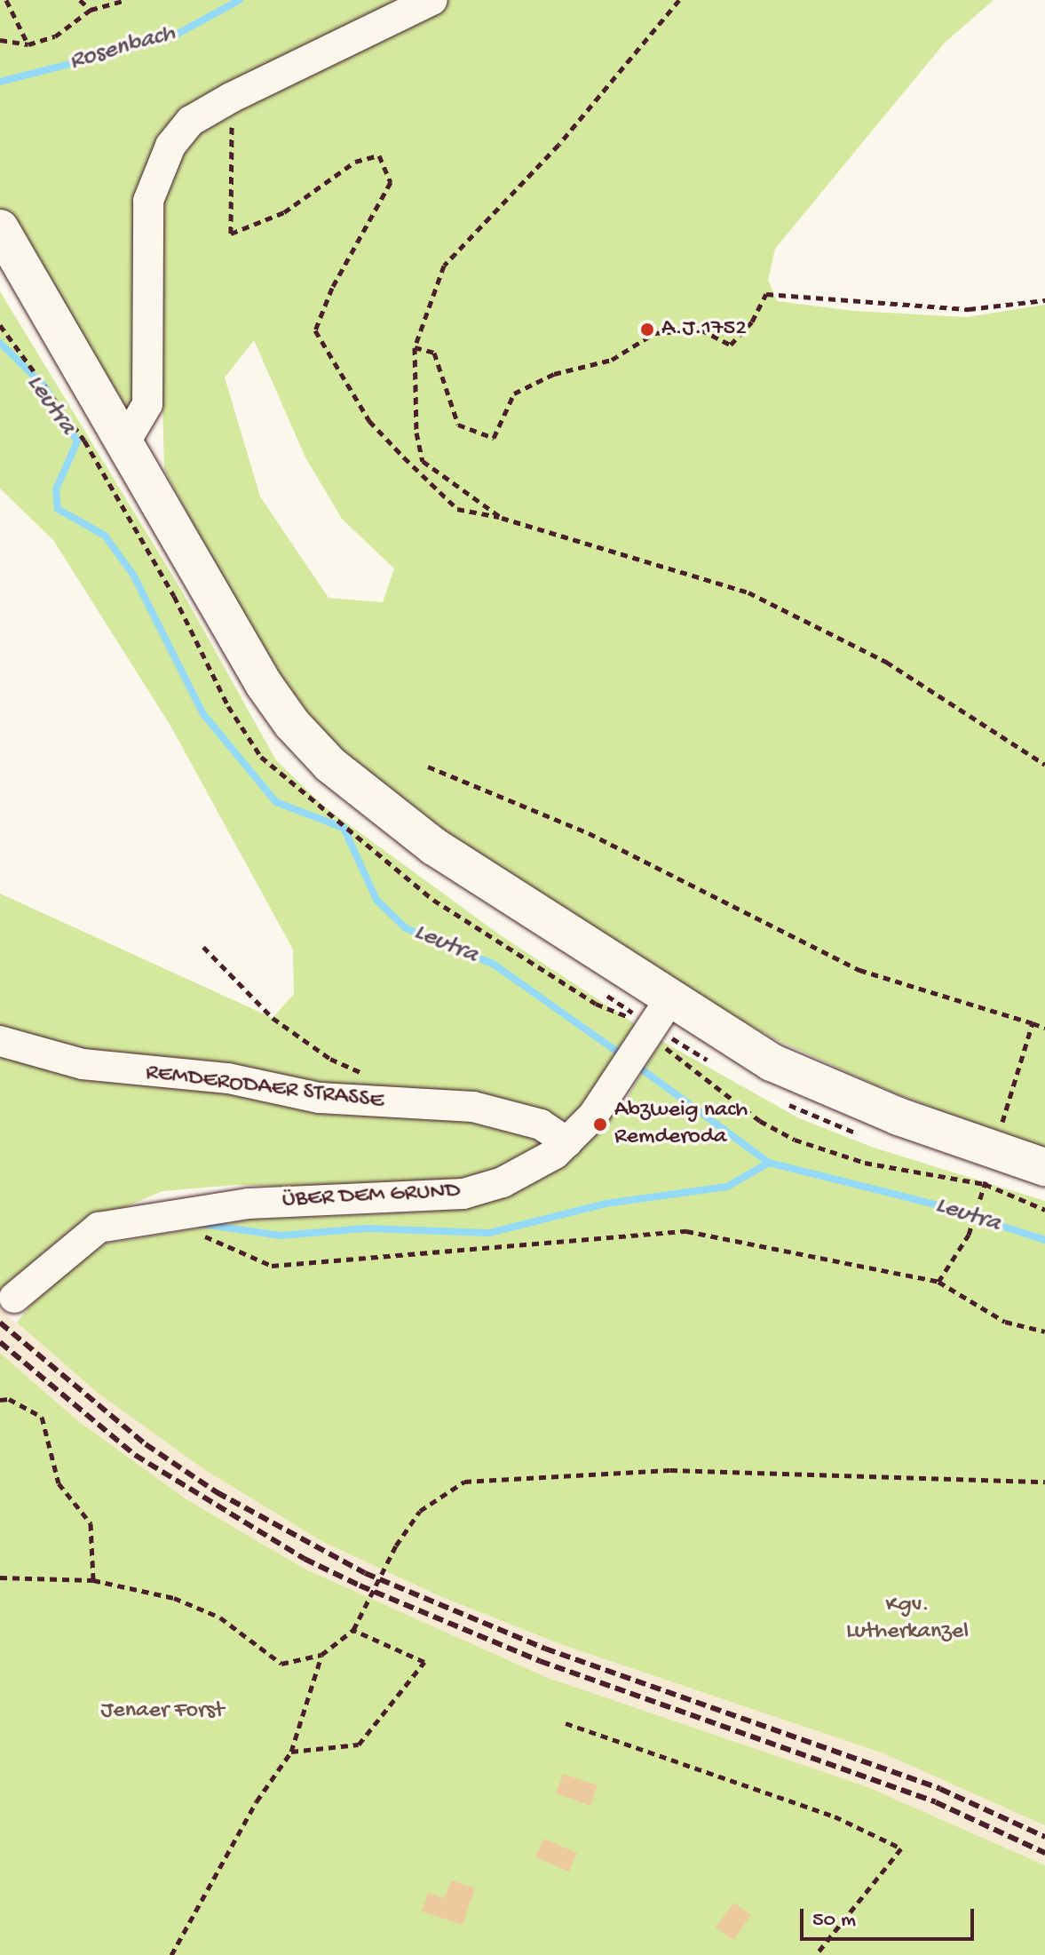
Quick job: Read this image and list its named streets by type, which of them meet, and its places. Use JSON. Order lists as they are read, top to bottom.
{
  "streets": {
    "street": ["REMDERODAER STRASSE", "ÜBER DEM GRUND"]
  },
  "crossings": [
    ["REMDERODAER STRASSE", "ÜBER DEM GRUND"]
  ],
  "water": ["Rosenbach", "Leutra"],
  "parks": ["Kgv. Lutherkanzel", "Jenaer Forst"],
  "places": ["A.J.1752", "Abzweig nach Remderoda"],
  "scale_bar": "50 m"
}
